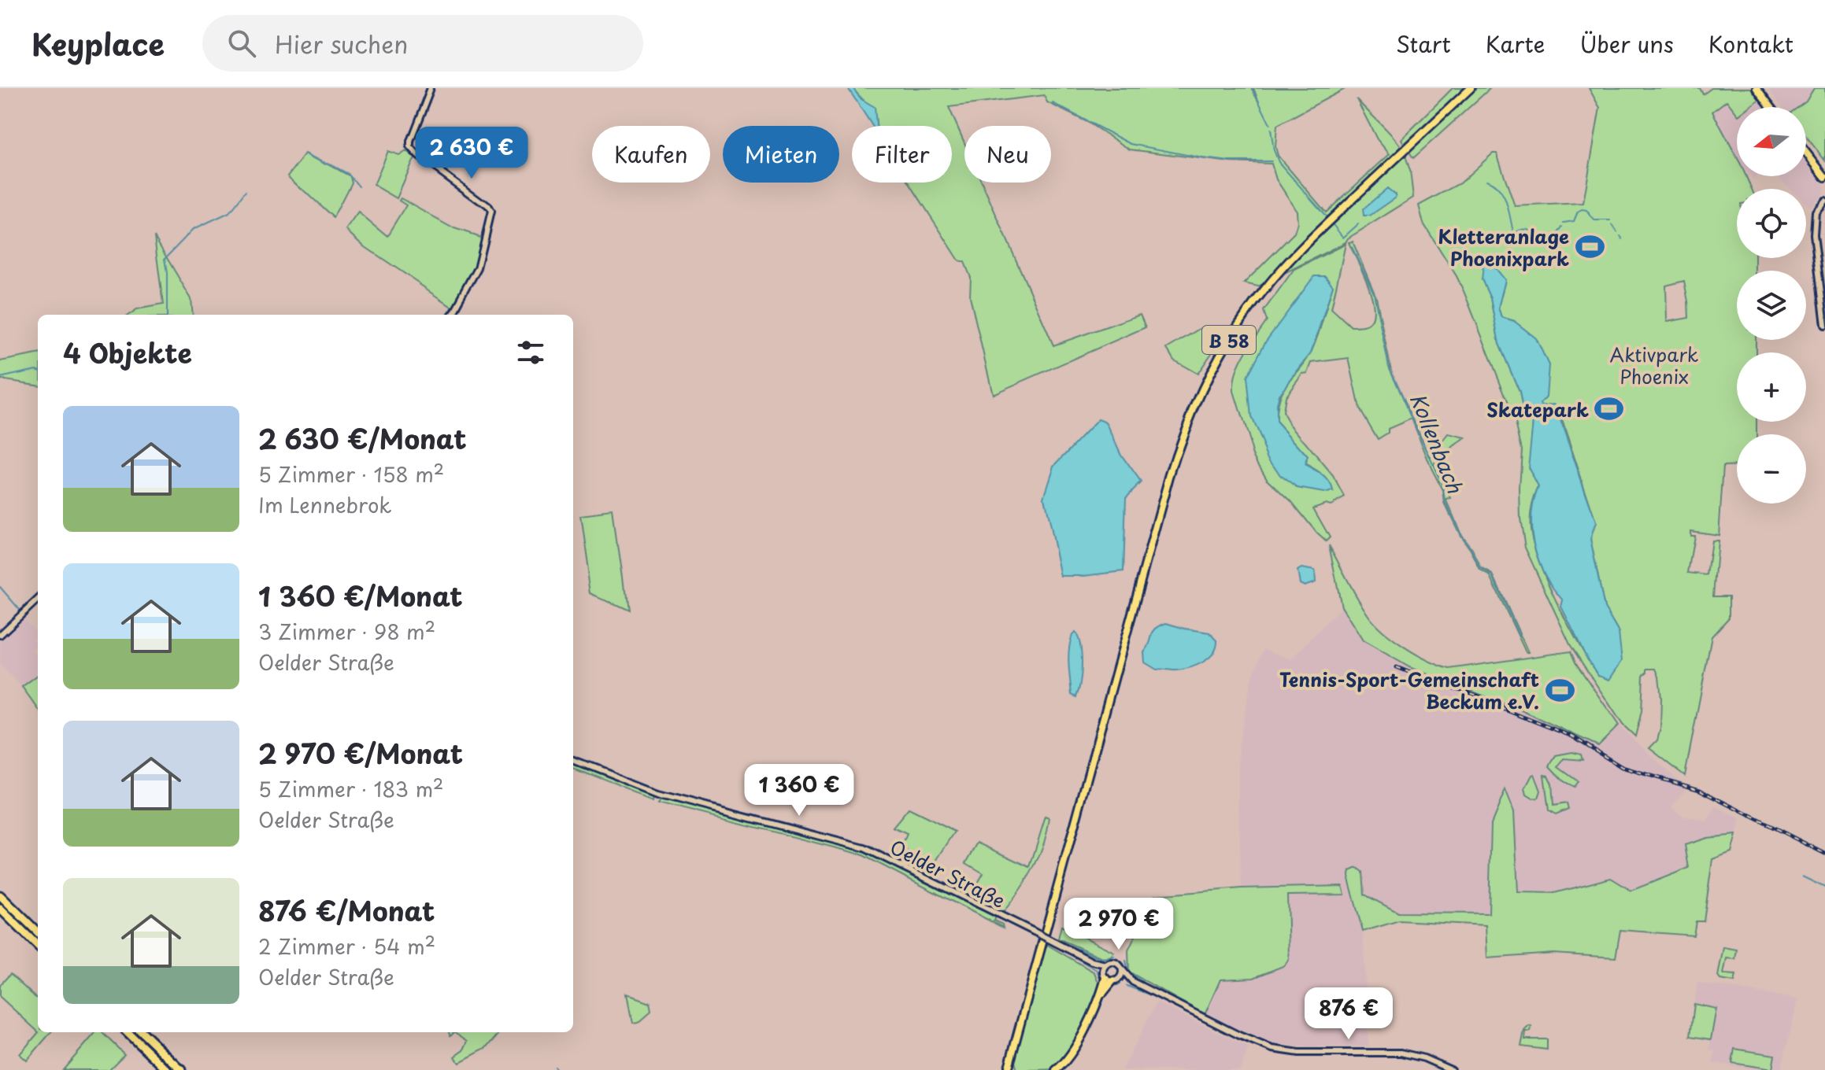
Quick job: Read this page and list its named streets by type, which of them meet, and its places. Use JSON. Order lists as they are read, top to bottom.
{
  "streets": {
    "main road": ["B 58"],
    "street": ["Oelder Straße"]
  },
  "water": ["Kollenbach"],
  "parks": ["Aktivpark Phoenix"],
  "places": {
    "sports": ["Kletteranlage Phoenixpark", "Skatepark", "Tennis-Sport-Gemeinschaft Beckum e.V."]
  },
  "north": "left",
  "page": {
    "header": "Keyplace",
    "search": "Hier suchen",
    "nav": [
      "Start",
      "Karte",
      "Über uns",
      "Kontakt"
    ],
    "map_buttons": ["+", "−"],
    "chip": [
      "Kaufen",
      "Mieten",
      "Filter",
      "Neu"
    ],
    "price": [
      "2 630 €",
      "1 360 €",
      "2 970 €",
      "876 €"
    ],
    "heading": "4 Objekte",
    "list": [
      {
        "name": "2 630 €/Monat",
        "note": "5 Zimmer · 158 m² · Im Lennebrok"
      },
      {
        "name": "1 360 €/Monat",
        "note": "3 Zimmer · 98 m² · Oelder Straße"
      },
      {
        "name": "2 970 €/Monat",
        "note": "5 Zimmer · 183 m² · Oelder Straße"
      },
      {
        "name": "876 €/Monat",
        "note": "2 Zimmer · 54 m² · Oelder Straße"
      }
    ]
  }
}
